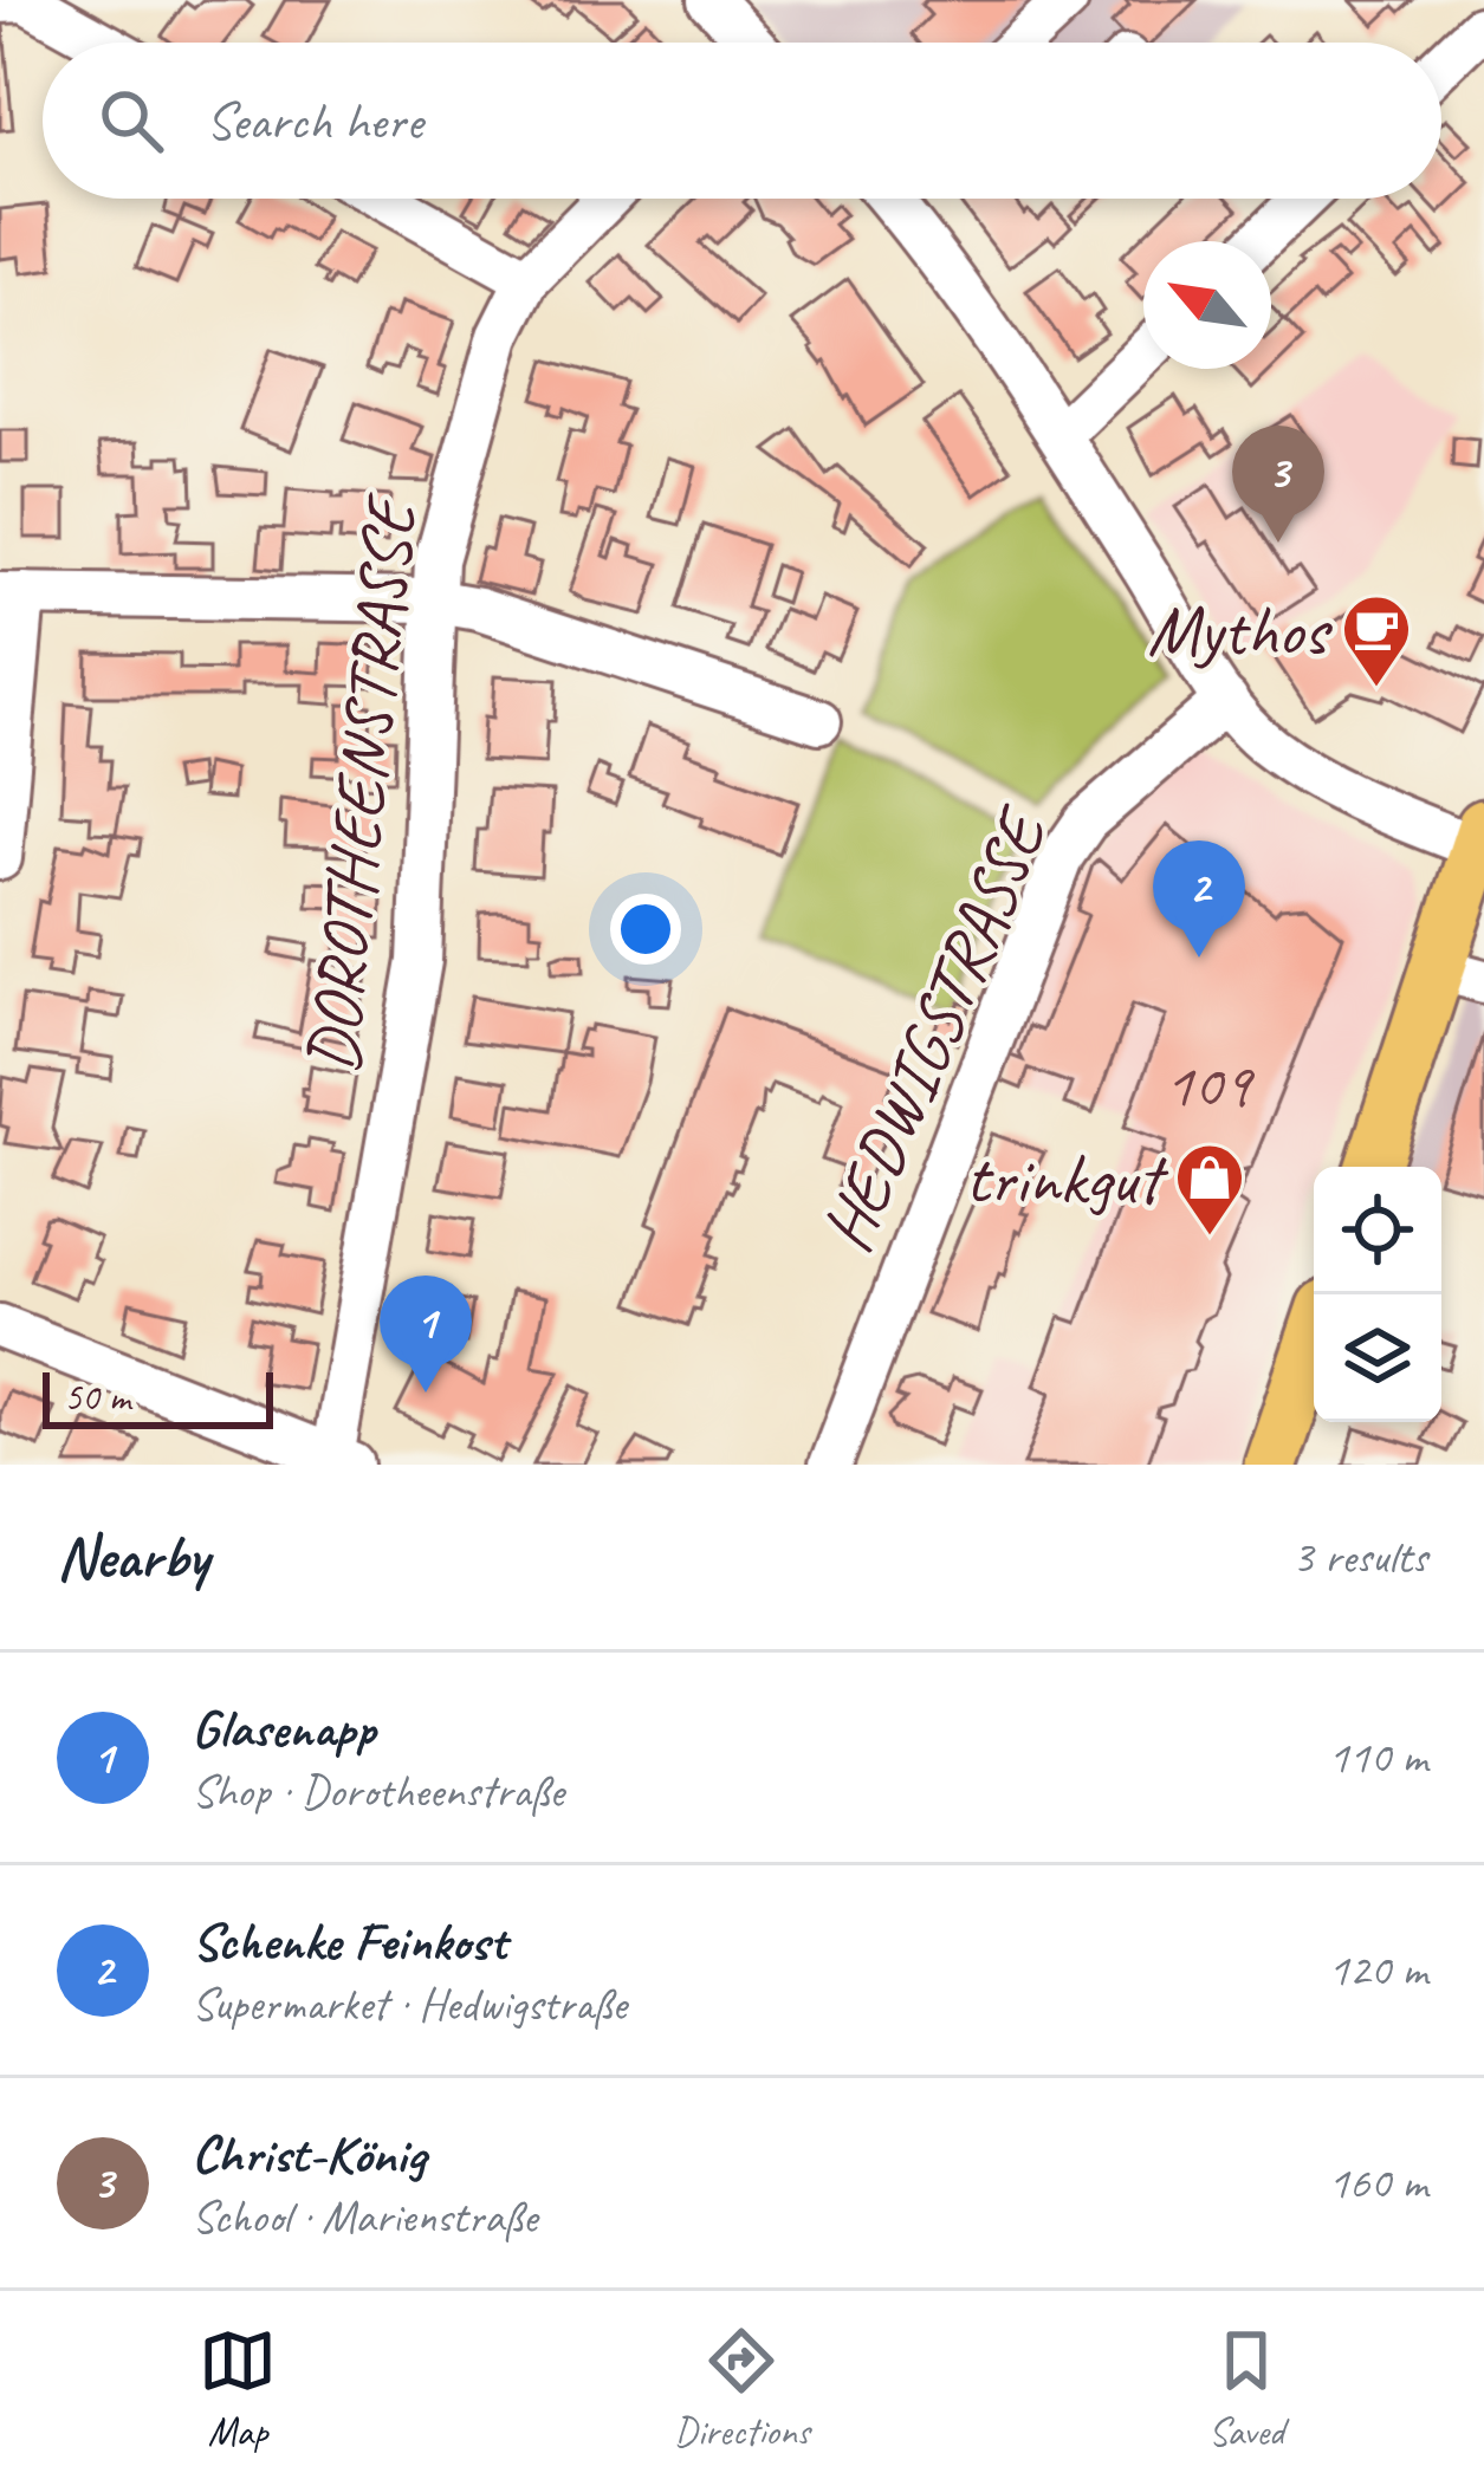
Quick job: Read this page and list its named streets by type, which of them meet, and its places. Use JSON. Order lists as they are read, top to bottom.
{
  "streets": {
    "street": ["DOROTHEENSTRASSE", "HEDWIGSTRASSE"]
  },
  "places": {
    "cafe": ["Mythos"],
    "shop": ["trinkgut"]
  },
  "house_numbers": ["109"],
  "scale_bar": "50 m",
  "north": "top left",
  "page": {
    "search": "Search here",
    "pins": ["3", "2", "1"],
    "scale": "50 m",
    "heading": ["Nearby", "3 results"],
    "list": [
      {
        "mark": "1",
        "name": "Glasenapp",
        "note": "Shop · Dorotheenstraße",
        "value": "110 m"
      },
      {
        "mark": "2",
        "name": "Schenke Feinkost",
        "note": "Supermarket · Hedwigstraße",
        "value": "120 m"
      },
      {
        "mark": "3",
        "name": "Christ-König",
        "note": "School · Marienstraße",
        "value": "160 m"
      }
    ],
    "nav": ["Map", "Directions", "Saved"]
  }
}
